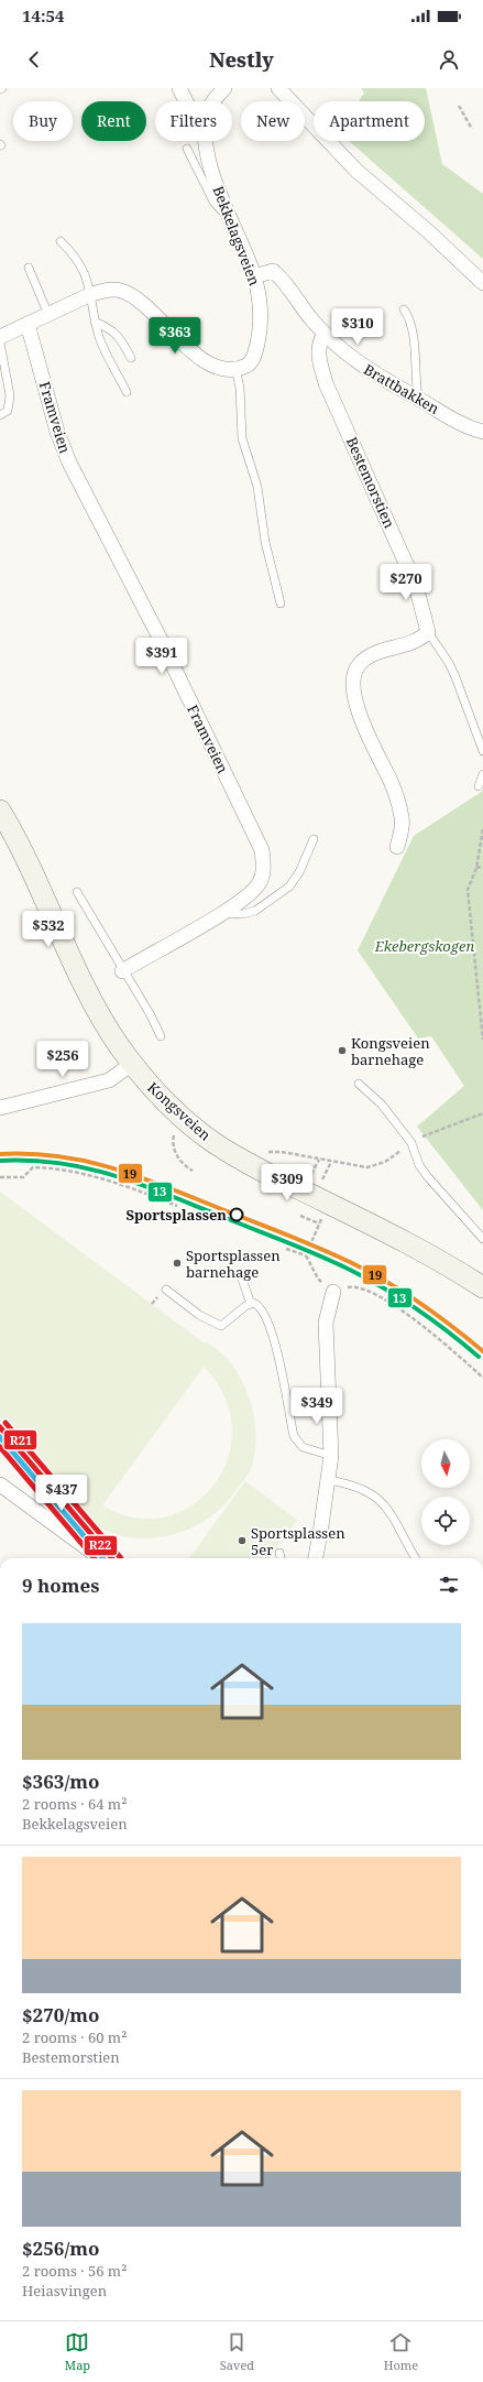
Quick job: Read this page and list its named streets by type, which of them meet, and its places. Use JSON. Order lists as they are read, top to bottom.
{
  "streets": {
    "main road": ["Kongsveien"],
    "street": [
      "Bekkelagsveien",
      "Brattbakken",
      "Framveien",
      "Bestemorstien"
    ]
  },
  "crossings": [
    ["Bekkelagsveien", "Brattbakken"],
    ["Brattbakken", "Bestemorstien"]
  ],
  "parks": ["Ekebergskogen"],
  "places": [
    "Kongsveien barnehage",
    "Sportsplassen",
    "Sportsplassen barnehage",
    "Sportsplassen 5er"
  ],
  "lines": [
    "transit line 19",
    "transit line 13",
    "transit line R21",
    "transit line R22"
  ],
  "north": "bottom",
  "page": {
    "status": "14:54",
    "header": "Nestly",
    "chip": [
      "Buy",
      "Rent",
      "Filters",
      "New",
      "Apartment"
    ],
    "price": [
      "$310",
      "$363",
      "$270",
      "$391",
      "$532",
      "$256",
      "$309",
      "$349",
      "$437"
    ],
    "heading": "9 homes",
    "list": [
      {
        "name": "$363/mo",
        "note": "2 rooms · 64 m² · Bekkelagsveien"
      },
      {
        "name": "$270/mo",
        "note": "2 rooms · 60 m² · Bestemorstien"
      },
      {
        "name": "$256/mo",
        "note": "2 rooms · 56 m² · Heiasvingen"
      }
    ],
    "tabs": ["Map", "Saved", "Home"]
  }
}
